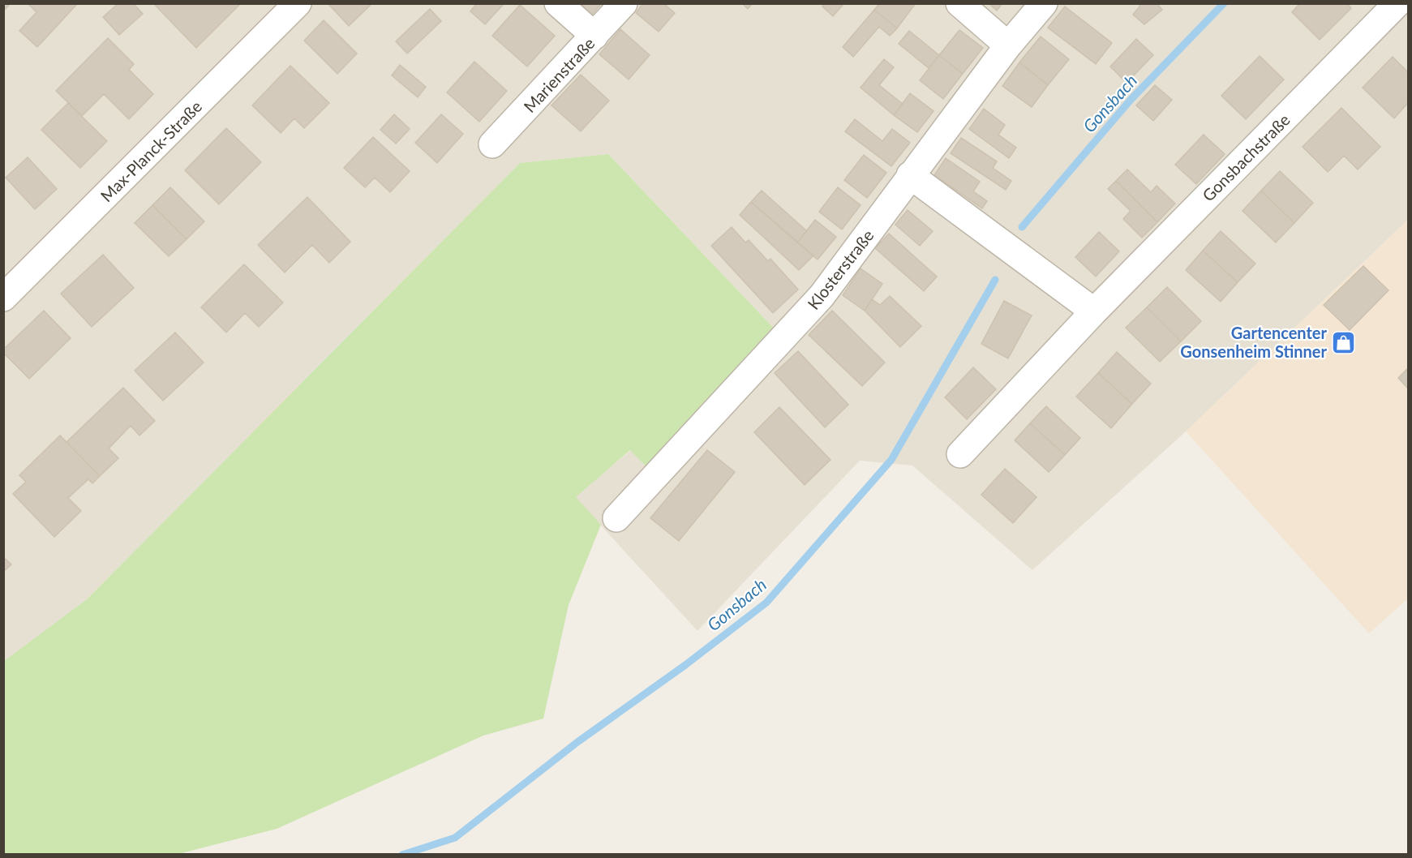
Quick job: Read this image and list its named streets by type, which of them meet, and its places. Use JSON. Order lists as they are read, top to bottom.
{
  "streets": {
    "street": [
      "Marienstraße",
      "Max-Planck-Straße",
      "Gonsbachstraße",
      "Klosterstraße"
    ]
  },
  "water": ["Gonsbach"],
  "places": {
    "shop": ["Gartencenter Gonsenheim Stinner"]
  }
}
